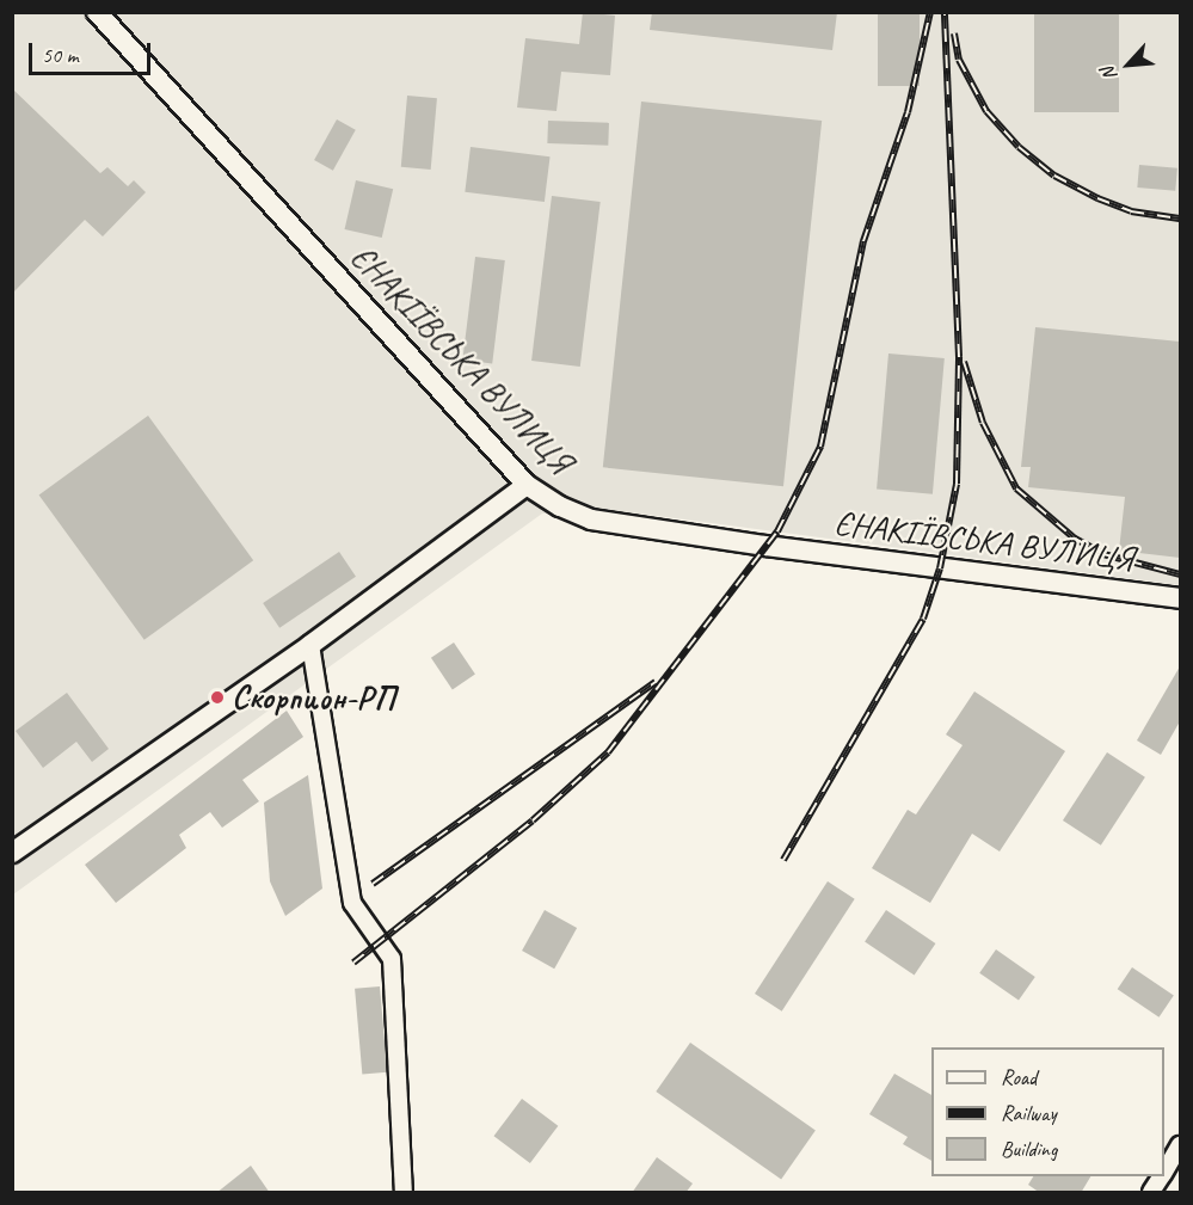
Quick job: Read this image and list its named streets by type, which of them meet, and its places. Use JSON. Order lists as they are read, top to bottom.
{
  "streets": {
    "street": ["ЄНАКІЇВСЬКА ВУЛИЦЯ"]
  },
  "places": ["Скорпион-РП"],
  "legend": ["Road", "Railway", "Building"],
  "scale_bar": "50 m",
  "north": "bottom left"
}
